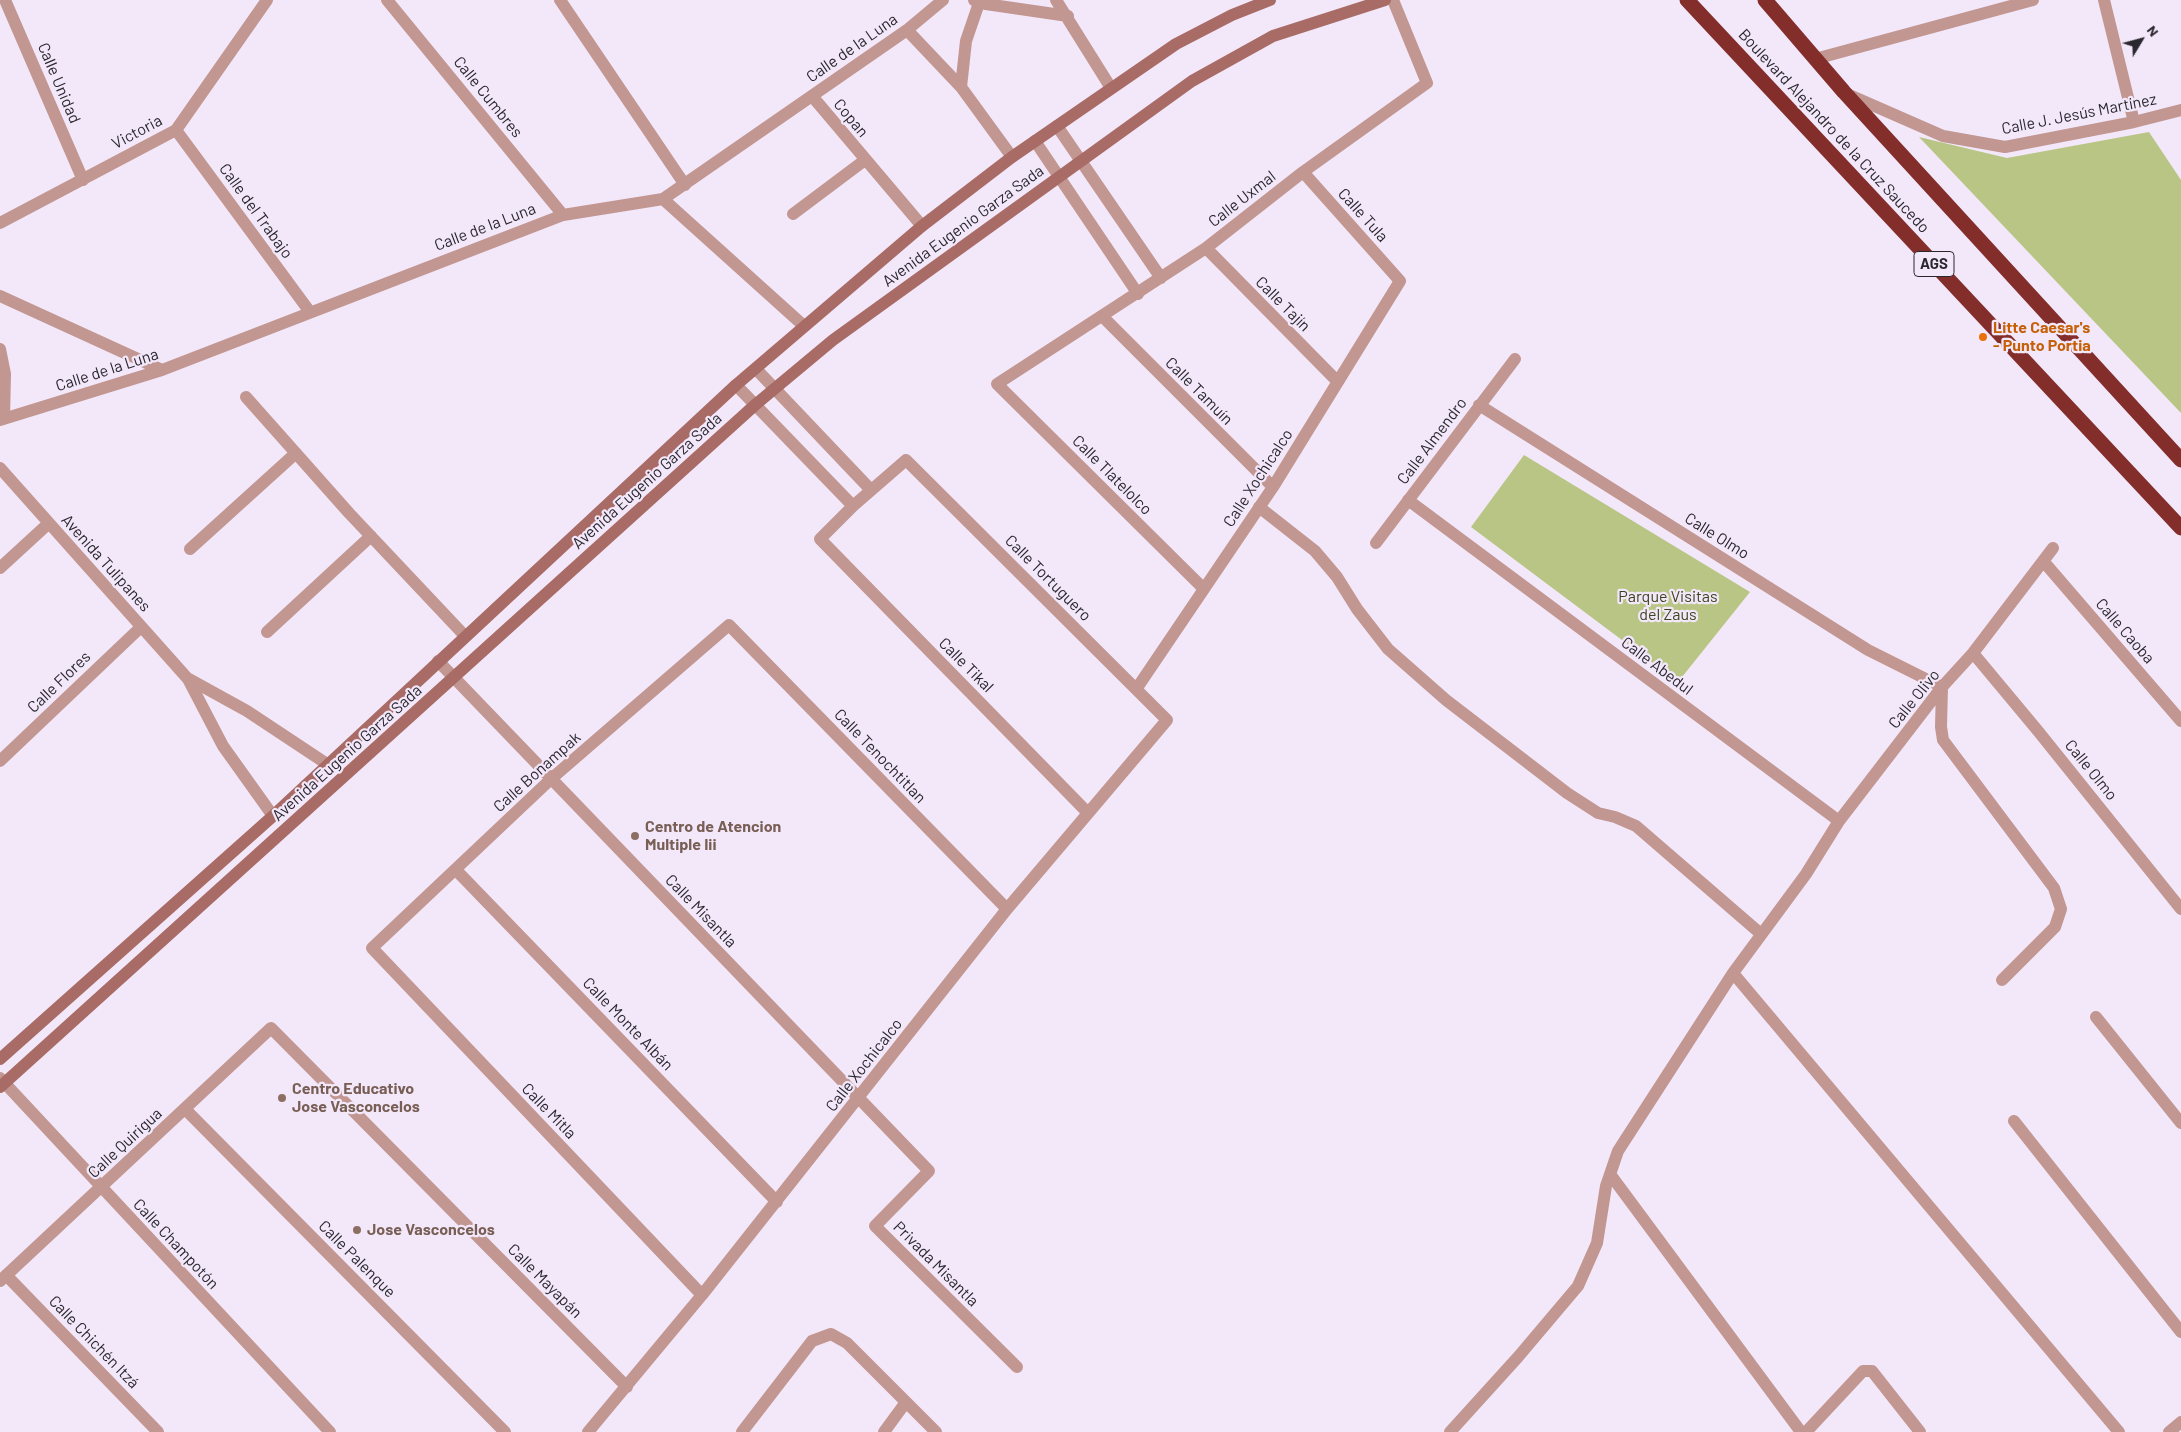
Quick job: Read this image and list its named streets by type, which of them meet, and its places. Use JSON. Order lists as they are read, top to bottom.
{
  "streets": {
    "highway": ["Boulevard Alejandro de la Cruz Saucedo", "AGS"],
    "main road": ["Avenida Eugenio Garza Sada"],
    "street": [
      "Calle de la Luna",
      "Calle Unidad",
      "Calle Cumbres",
      "Calle J. Jesús Martínez",
      "Copan",
      "Victoria",
      "Calle Uxmal",
      "Calle del Trabajo",
      "Calle Tula",
      "Calle Tajín",
      "Calle Tamuín",
      "Calle Almendro",
      "Calle Tlatelolco",
      "Calle Xochicalco",
      "Calle Olmo",
      "Avenida Tulipanes",
      "Calle Tortuguero",
      "Calle Caoba",
      "Calle Tikal",
      "Calle Abedul",
      "Calle Flores",
      "Calle Olivo",
      "Calle Tenochtitlan",
      "Calle Bonampak",
      "Calle Misantla",
      "Calle Monte Albán",
      "Calle Mitla",
      "Calle Quirigua",
      "Calle Champotón",
      "Calle Palenque",
      "Privada Misantla",
      "Calle Mayapán",
      "Calle Chichén Itzá"
    ]
  },
  "crossings": [
    ["Calle de la Luna", "Calle Cumbres"],
    ["Calle de la Luna", "Copan"],
    ["Calle de la Luna", "Calle del Trabajo"],
    ["Calle Unidad", "Victoria"],
    ["Calle J. Jesús Martínez", "Boulevard Alejandro de la Cruz Saucedo"],
    ["Copan", "Avenida Eugenio Garza Sada"],
    ["Victoria", "Calle del Trabajo"],
    ["Calle Uxmal", "Calle Tula"],
    ["Calle Uxmal", "Calle Tajín"],
    ["Calle Uxmal", "Calle Tamuín"],
    ["Calle Uxmal", "Calle Tlatelolco"],
    ["Calle Tula", "Calle Xochicalco"],
    ["Avenida Eugenio Garza Sada", "Avenida Tulipanes"],
    ["Avenida Eugenio Garza Sada", "Calle Misantla"],
    ["Avenida Eugenio Garza Sada", "Calle Champotón"],
    ["Calle Tajín", "Calle Xochicalco"],
    ["Calle Tamuín", "Calle Xochicalco"],
    ["Calle Almendro", "Calle Olmo"],
    ["Calle Almendro", "Calle Abedul"],
    ["Calle Tlatelolco", "Calle Xochicalco"],
    ["Calle Xochicalco", "Calle Tortuguero"],
    ["Calle Xochicalco", "Calle Tikal"],
    ["Calle Xochicalco", "Calle Tenochtitlan"],
    ["Calle Xochicalco", "Calle Misantla"],
    ["Calle Xochicalco", "Calle Monte Albán"],
    ["Calle Xochicalco", "Calle Mitla"],
    ["Calle Xochicalco", "Privada Misantla"],
    ["Calle Xochicalco", "Calle Mayapán"],
    ["Calle Olmo", "Calle Olivo"],
    ["Avenida Tulipanes", "Calle Flores"],
    ["Calle Caoba", "Calle Olivo"],
    ["Calle Abedul", "Calle Olivo"],
    ["Calle Tenochtitlan", "Calle Bonampak"],
    ["Calle Bonampak", "Calle Misantla"],
    ["Calle Bonampak", "Calle Monte Albán"],
    ["Calle Bonampak", "Calle Mitla"],
    ["Calle Misantla", "Privada Misantla"],
    ["Calle Quirigua", "Calle Champotón"],
    ["Calle Quirigua", "Calle Palenque"],
    ["Calle Quirigua", "Calle Mayapán"],
    ["Calle Quirigua", "Calle Chichén Itzá"]
  ],
  "parks": ["Parque Visitas del Zaus"],
  "places": [
    "Litte Caesar's - Punto Portia",
    "Centro de Atencion Multiple Iii",
    "Centro Educativo Jose Vasconcelos",
    "Jose Vasconcelos"
  ],
  "north": "top right"
}
